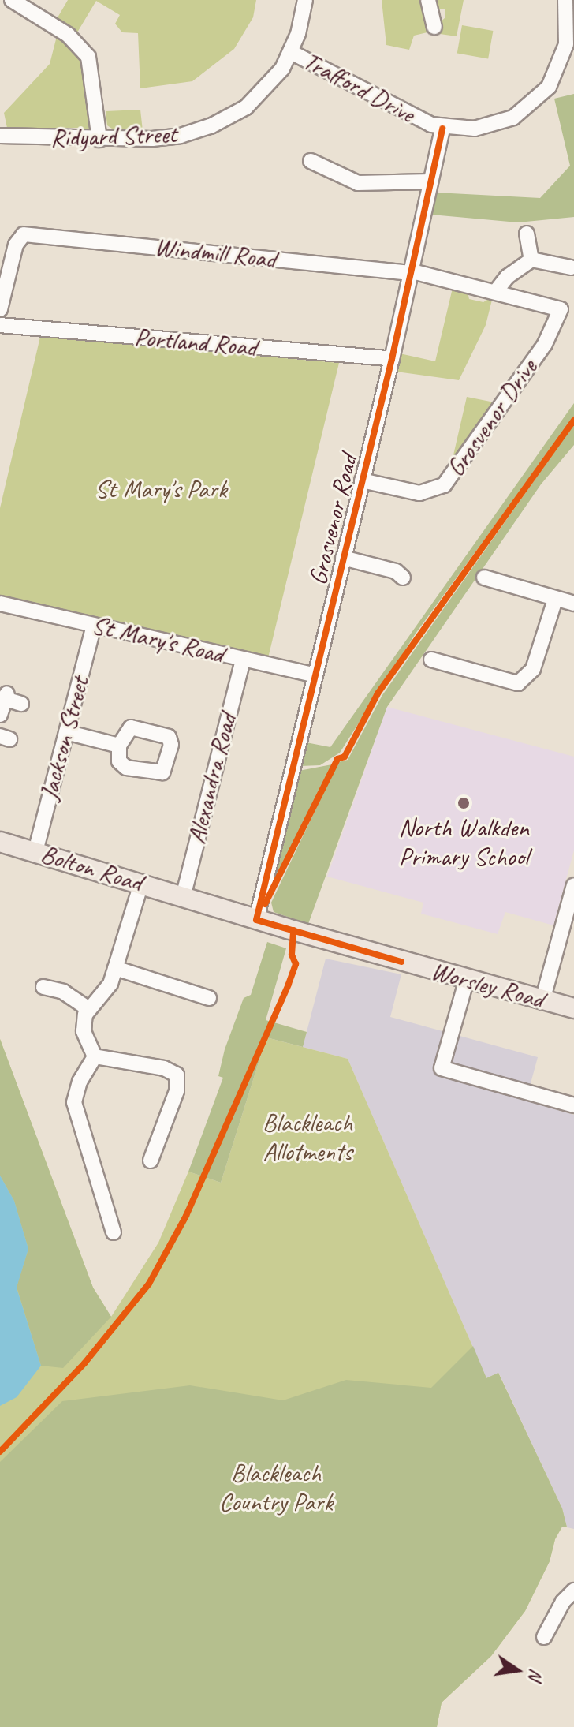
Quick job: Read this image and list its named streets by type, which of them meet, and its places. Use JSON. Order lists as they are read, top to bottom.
{
  "streets": {
    "main road": ["Bolton Road", "Worsley Road"],
    "street": [
      "Trafford Drive",
      "Ridyard Street",
      "Windmill Road",
      "Portland Road",
      "Grosvenor Drive",
      "Grosvenor Road",
      "St Mary's Road",
      "Jackson Street",
      "Alexandra Road"
    ]
  },
  "crossings": [
    ["Trafford Drive", "Ridyard Street"],
    ["Trafford Drive", "Grosvenor Road"],
    ["Windmill Road", "Grosvenor Drive"],
    ["Windmill Road", "Grosvenor Road"],
    ["Portland Road", "Grosvenor Road"],
    ["Grosvenor Drive", "Grosvenor Road"],
    ["Grosvenor Road", "St Mary's Road"],
    ["Grosvenor Road", "Worsley Road"],
    ["St Mary's Road", "Jackson Street"],
    ["St Mary's Road", "Alexandra Road"],
    ["Jackson Street", "Bolton Road"],
    ["Alexandra Road", "Bolton Road"],
    ["Alexandra Road", "Worsley Road"],
    ["Bolton Road", "Worsley Road"]
  ],
  "parks": ["St Mary's Park", "Blackleach Allotments", "Blackleach Country Park"],
  "places": ["North Walkden Primary School"],
  "north": "right"
}
